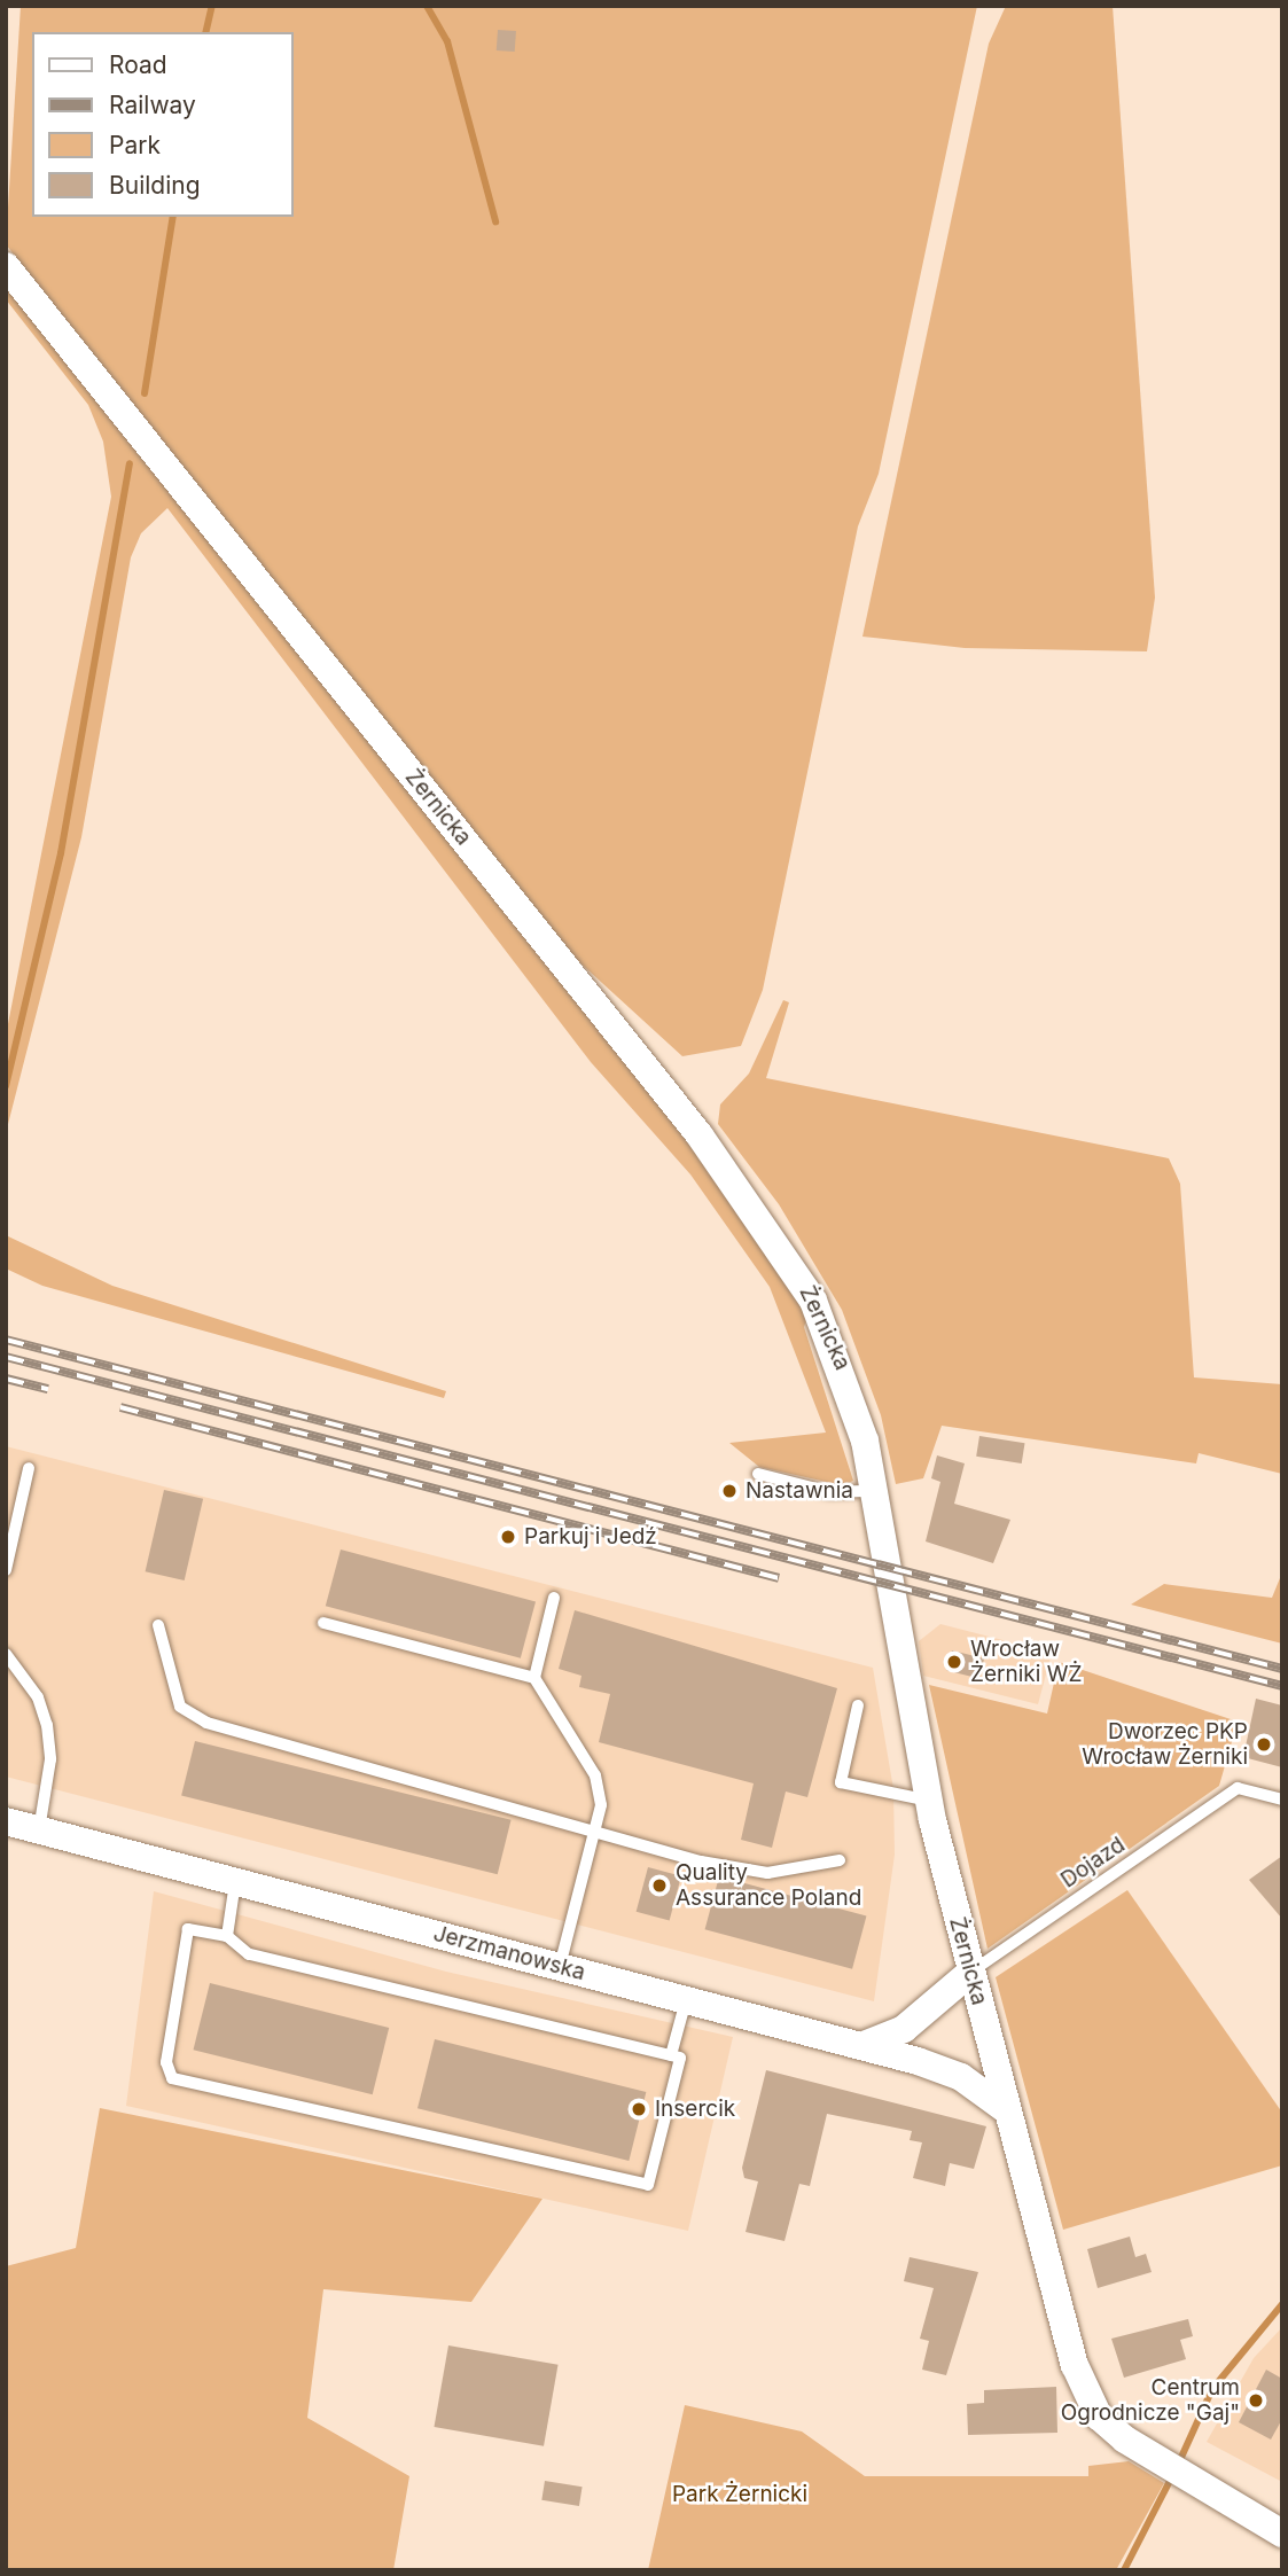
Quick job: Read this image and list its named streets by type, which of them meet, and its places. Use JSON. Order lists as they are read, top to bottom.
{
  "streets": {
    "street": ["Żernicka", "Jerzmanowska"],
    "lane": ["Dojazd"]
  },
  "crossings": [
    ["Żernicka", "Dojazd"],
    ["Żernicka", "Jerzmanowska"]
  ],
  "parks": ["Park Żernicki"],
  "places": [
    "Nastawnia",
    "Parkuj i Jedź",
    "Wrocław Żerniki WŻ",
    "Dworzec PKP Wrocław Żerniki",
    "Quality Assurance Poland",
    "Insercik",
    "Centrum Ogrodnicze \"Gaj\""
  ],
  "legend": [
    "Road",
    "Railway",
    "Park",
    "Building"
  ]
}
